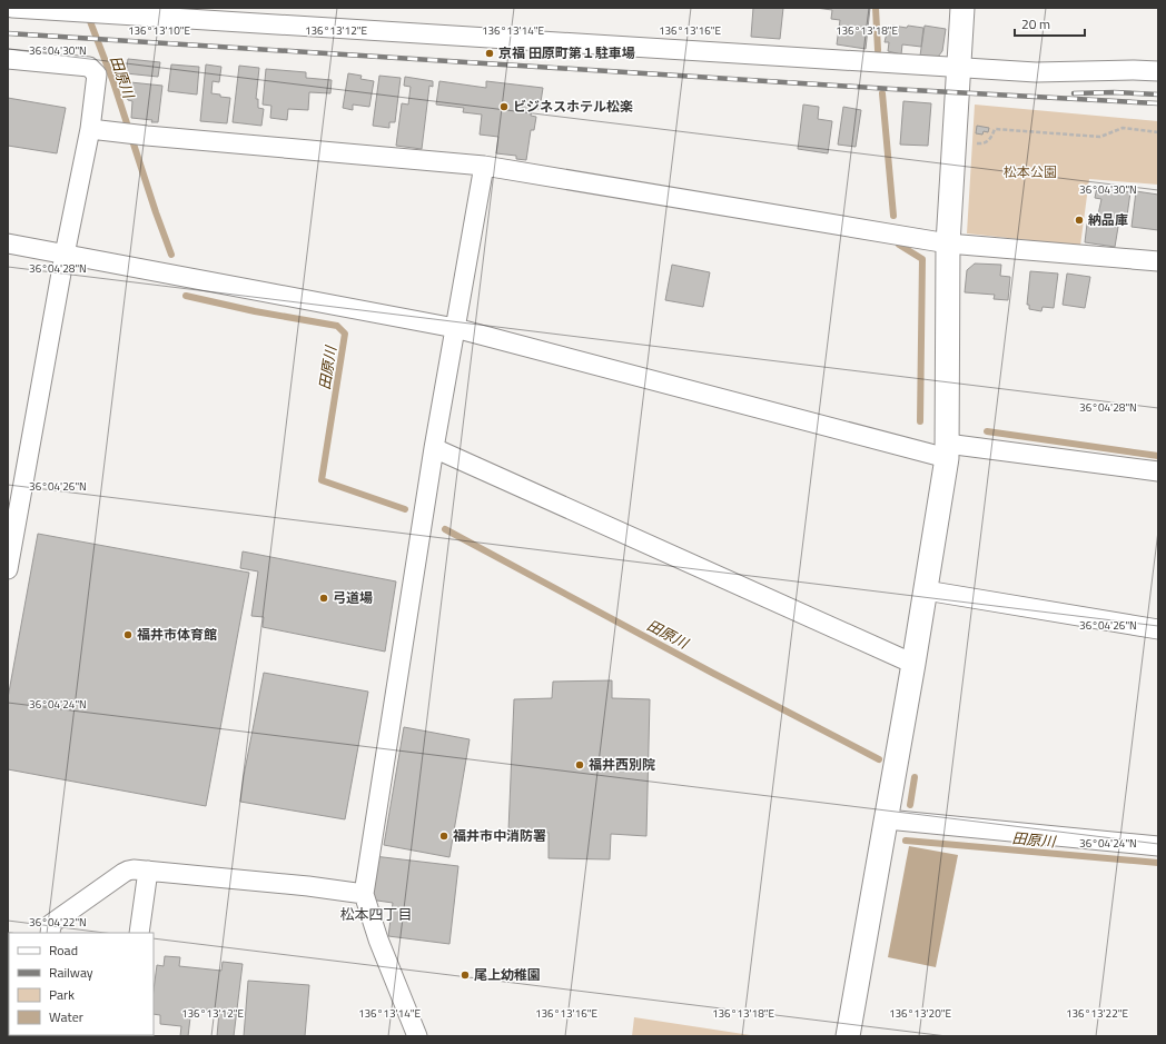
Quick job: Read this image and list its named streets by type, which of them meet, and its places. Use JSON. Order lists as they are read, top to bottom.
{
  "districts": ["松本四丁目"],
  "water": ["田原川"],
  "parks": ["松本公園"],
  "places": [
    "京福 田原町第１駐車場",
    "ビジネスホテル松楽",
    "納品庫",
    "弓道場",
    "福井市体育館",
    "福井西別院",
    "福井市中消防署",
    "尾上幼稚園"
  ],
  "legend": [
    "Road",
    "Railway",
    "Park",
    "Water"
  ],
  "scale_bar": "20 m",
  "coordinates": [
    "136°13'10\"E",
    "136°13'12\"E",
    "136°13'14\"E",
    "136°13'16\"E",
    "136°13'18\"E",
    "36°04'30\"N",
    "36°04'28\"N",
    "36°04'26\"N",
    "36°04'24\"N",
    "36°04'22\"N",
    "136°13'20\"E",
    "136°13'22\"E"
  ]
}
